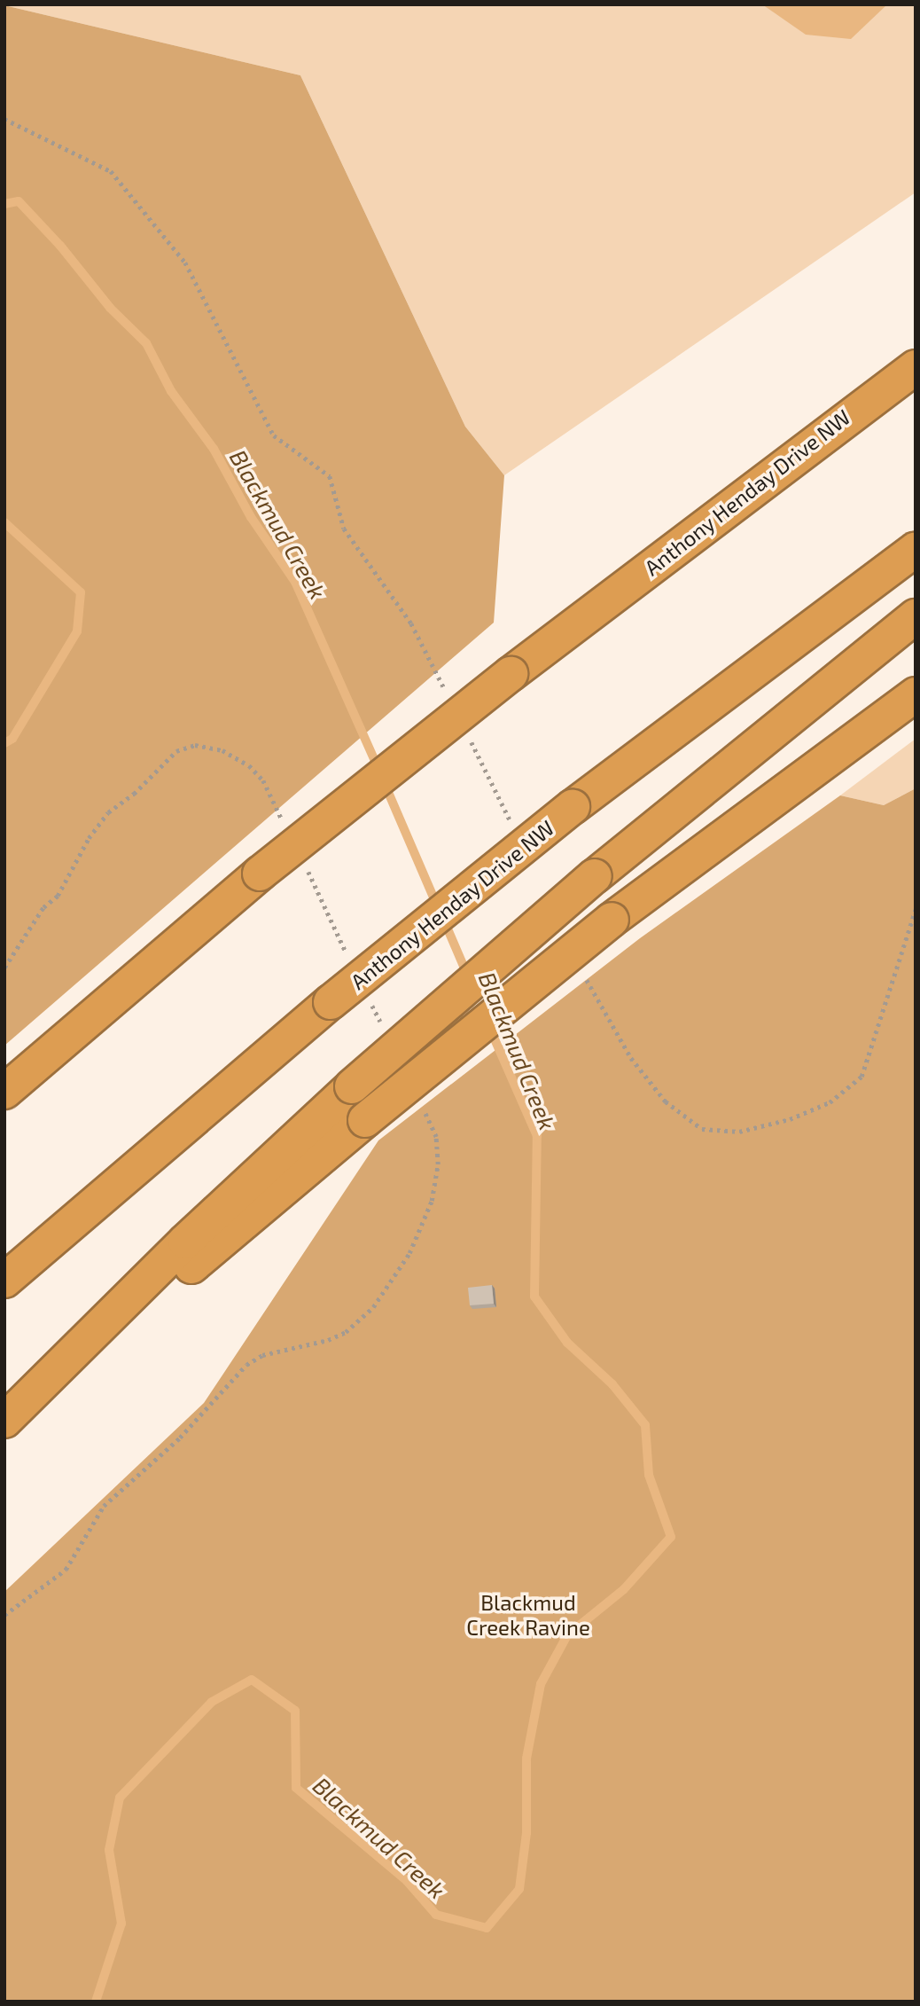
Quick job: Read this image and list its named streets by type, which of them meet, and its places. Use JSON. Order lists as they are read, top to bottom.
{
  "streets": {
    "highway": ["Anthony Henday Drive NW"]
  },
  "water": ["Blackmud Creek"],
  "parks": ["Blackmud Creek Ravine"]
}
